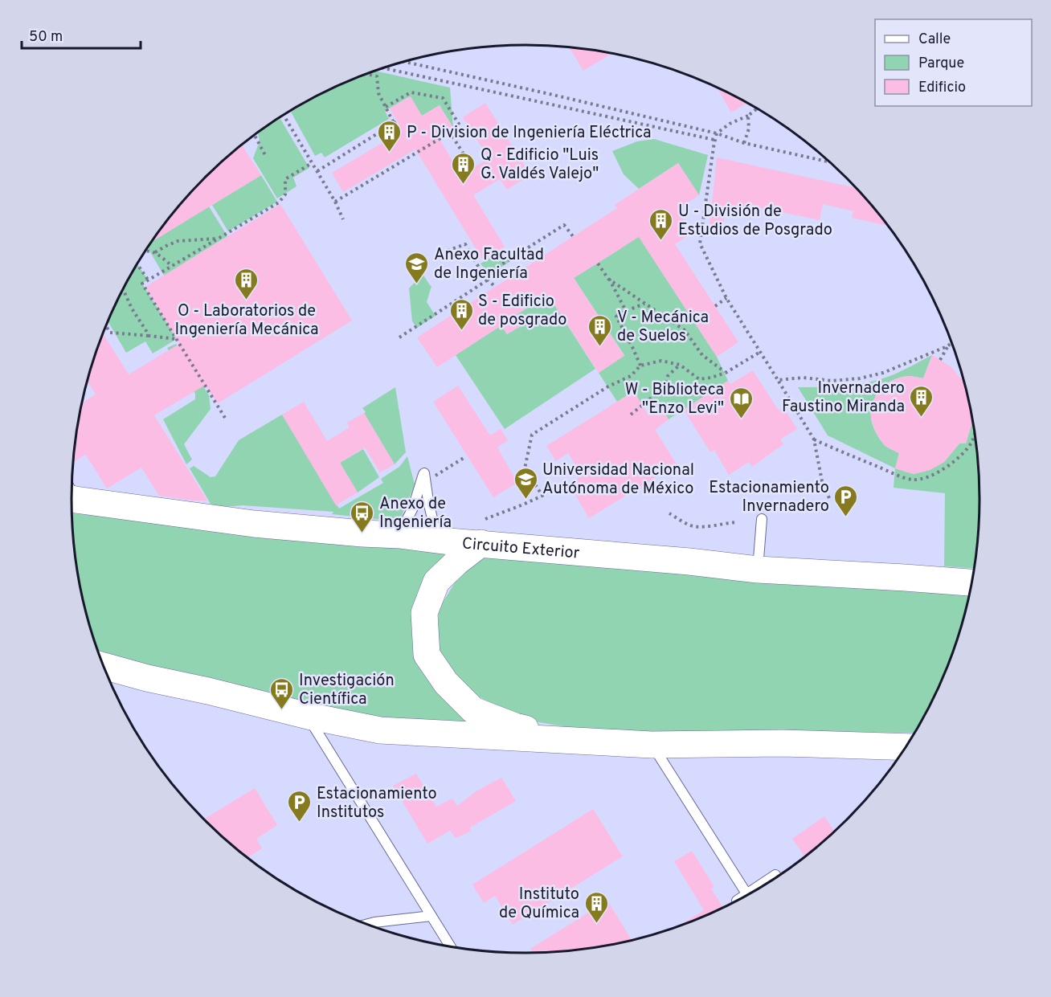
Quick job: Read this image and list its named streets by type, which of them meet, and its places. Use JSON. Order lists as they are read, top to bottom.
{
  "streets": {
    "street": ["Circuito Exterior"]
  },
  "places": {
    "building": [
      "P - Division de Ingeniería Eléctrica",
      "Q - Edificio \"Luis G. Valdés Valejo\"",
      "U - División de Estudios de Posgrado",
      "O - Laboratorios de Ingeniería Mecánica",
      "S - Edificio de posgrado",
      "V - Mecánica de Suelos",
      "Invernadero Faustino Miranda",
      "Instituto de Química"
    ],
    "school or university": ["Anexo Facultad de Ingeniería", "Universidad Nacional Autónoma de México"],
    "library": ["W - Biblioteca \"Enzo Levi\""],
    "parking": ["Estacionamiento Invernadero", "Estacionamiento Institutos"],
    "bus stop": ["Anexo de Ingeniería", "Investigación Científica"]
  },
  "legend": ["Calle", "Parque", "Edificio"],
  "scale_bar": "50 m"
}
